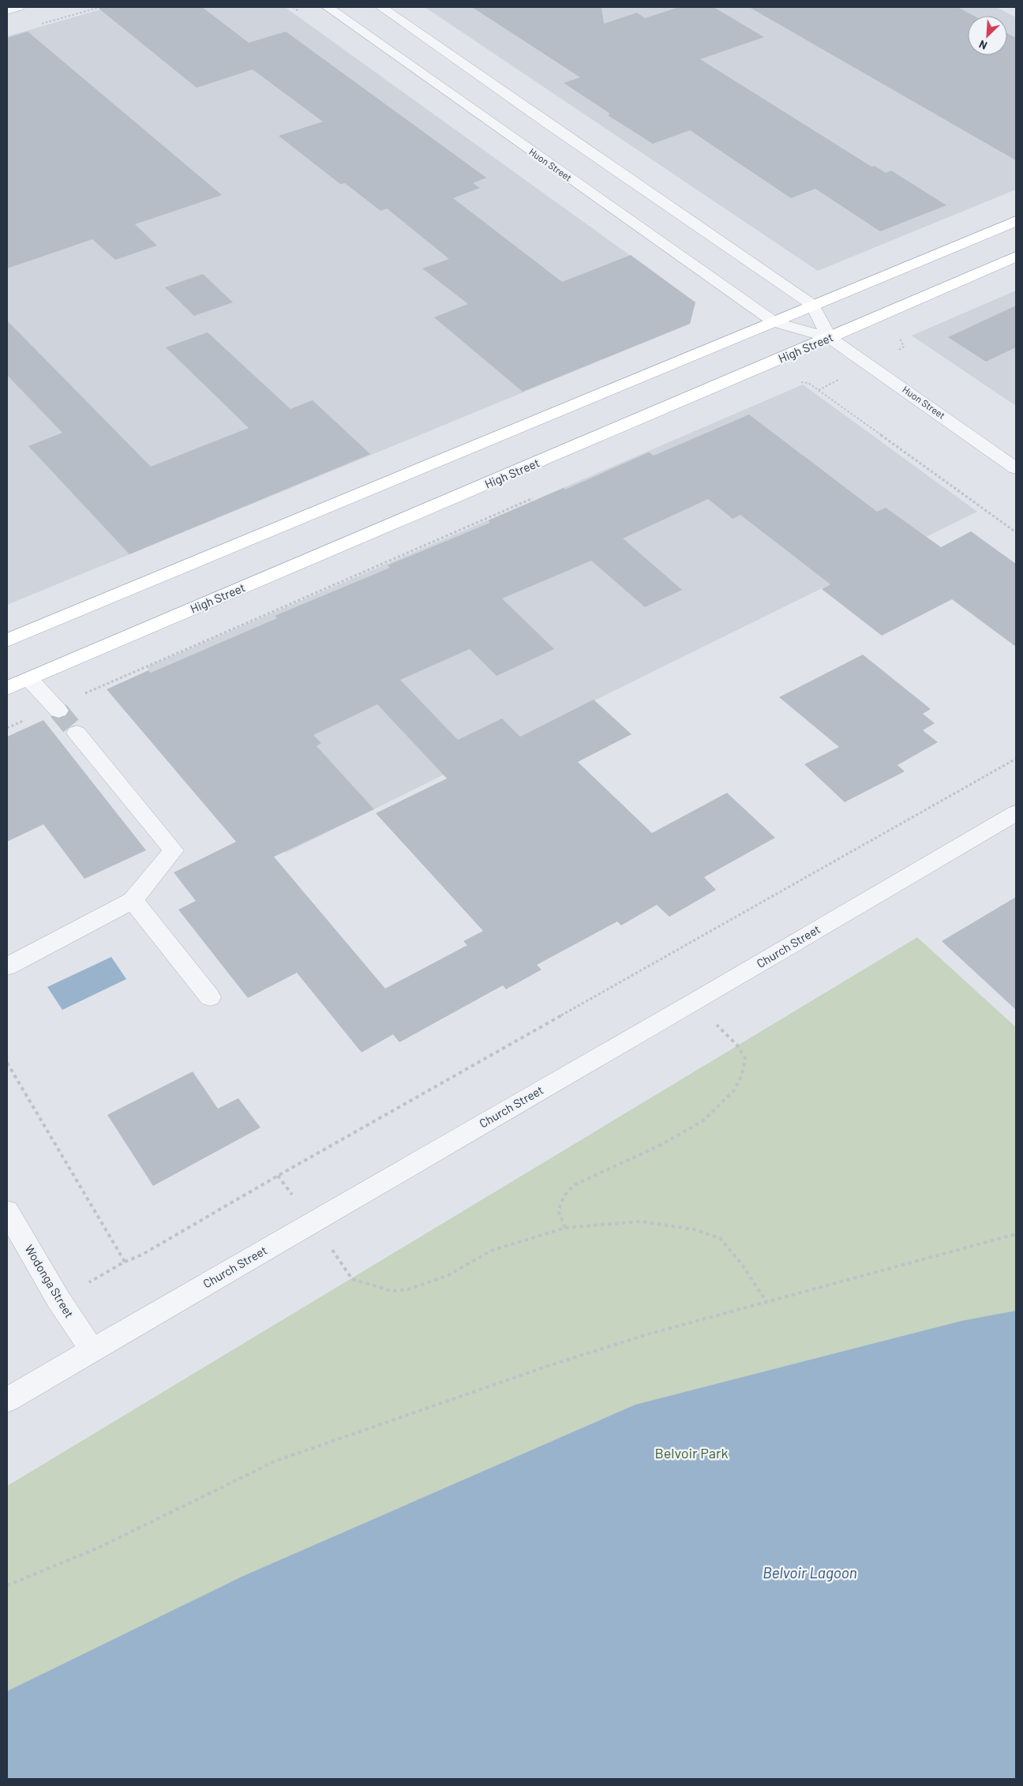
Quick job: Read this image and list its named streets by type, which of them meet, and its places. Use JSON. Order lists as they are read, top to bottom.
{
  "streets": {
    "main road": ["High Street"],
    "street": ["Huon Street", "Church Street", "Wodonga Street"]
  },
  "crossings": [
    ["Huon Street", "High Street"],
    ["Church Street", "Wodonga Street"]
  ],
  "water": ["Belvoir Lagoon"],
  "parks": ["Belvoir Park"],
  "north": "bottom left"
}
